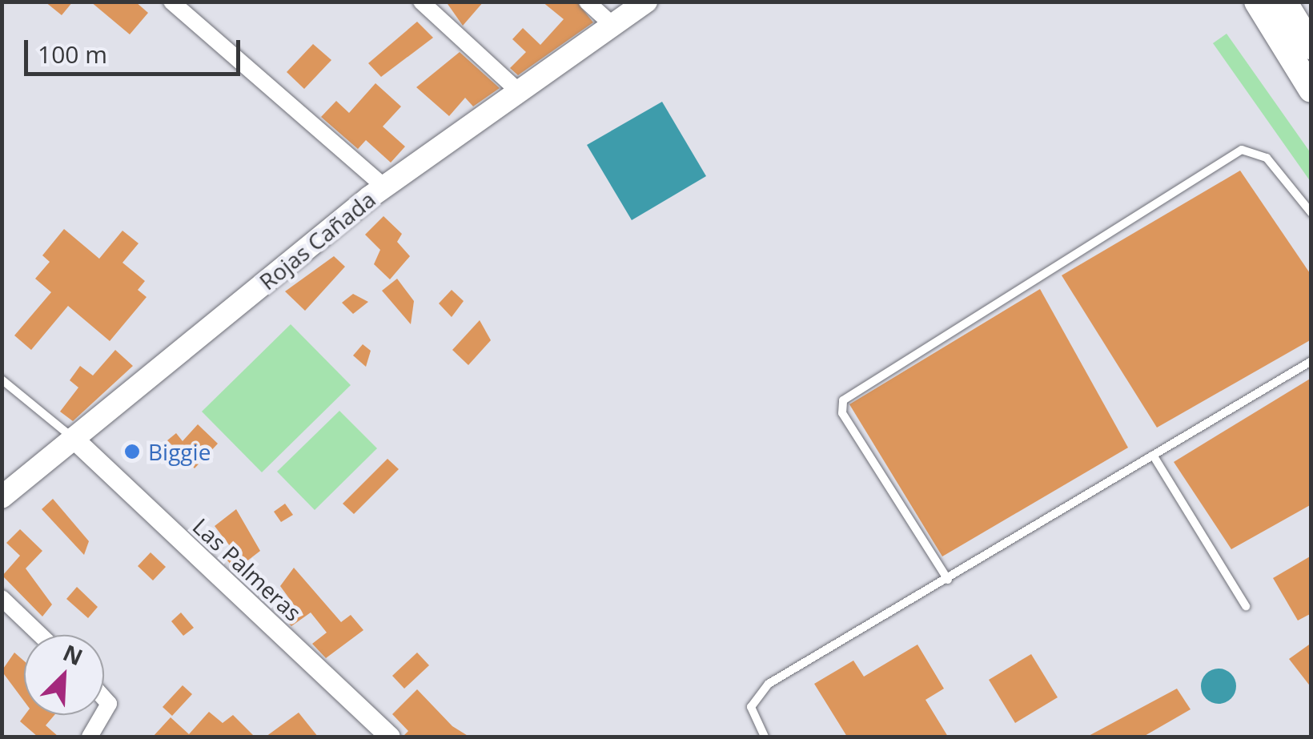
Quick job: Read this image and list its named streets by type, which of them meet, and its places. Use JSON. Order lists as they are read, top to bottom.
{
  "streets": {
    "main road": ["Rojas Cañada"],
    "street": ["Las Palmeras"]
  },
  "crossings": [
    ["Rojas Cañada", "Las Palmeras"]
  ],
  "places": ["Biggie"],
  "scale_bar": "100 m",
  "north": "top right"
}
